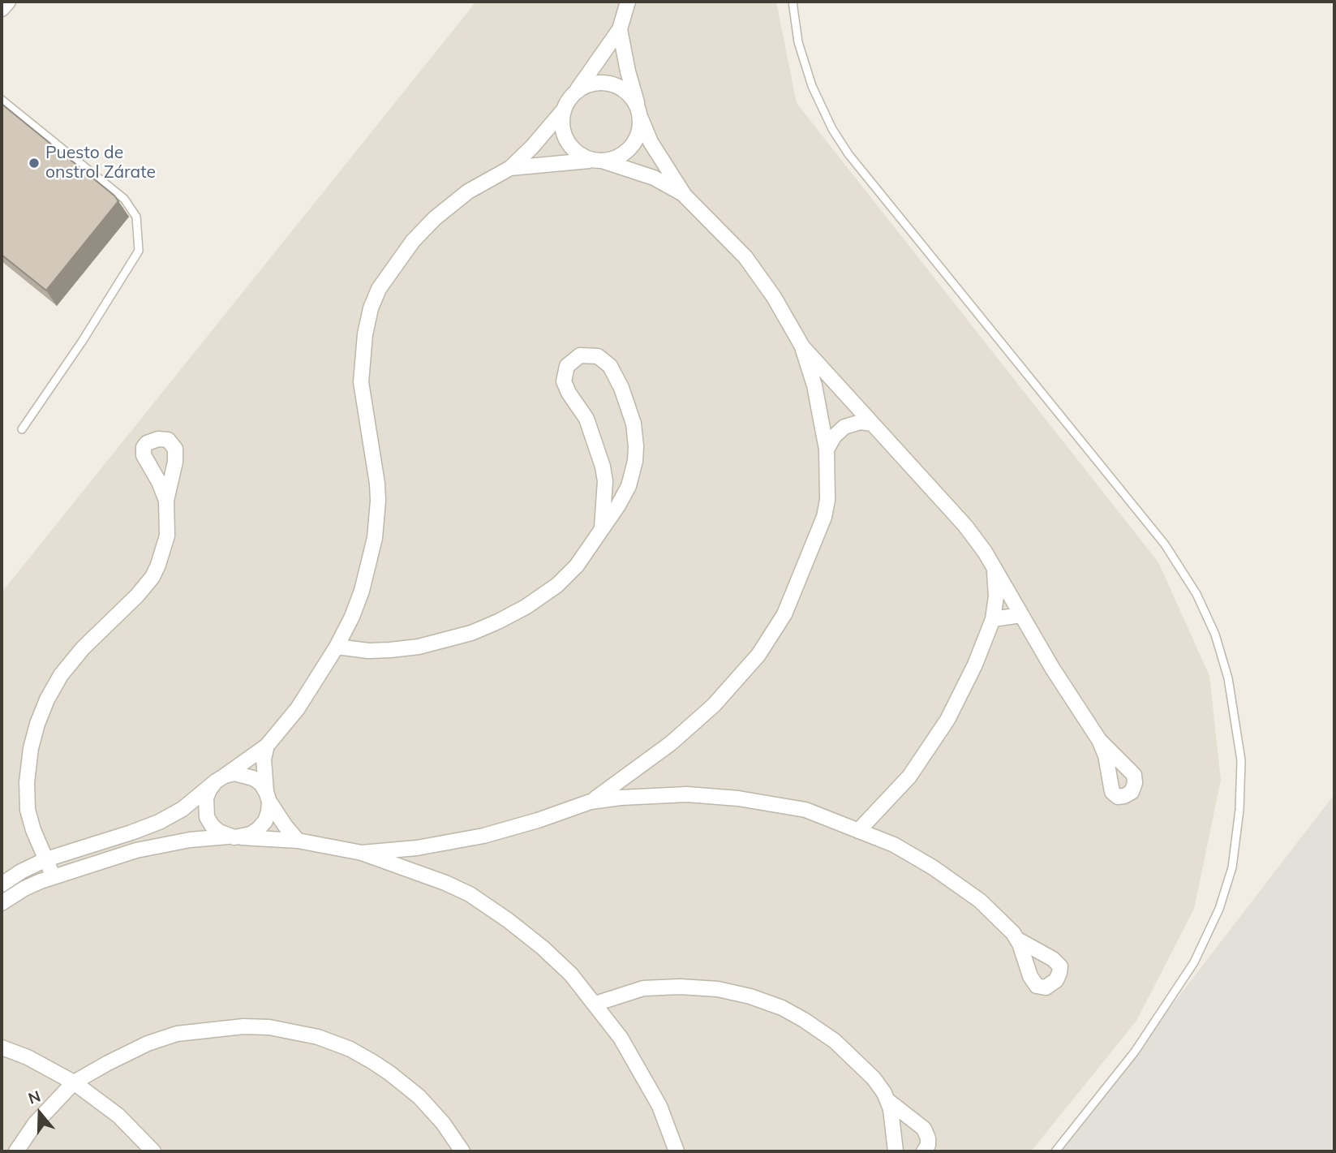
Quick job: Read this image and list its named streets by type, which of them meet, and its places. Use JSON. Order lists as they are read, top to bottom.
{
  "places": ["Puesto de onstrol Zárate"],
  "north": "top"
}
